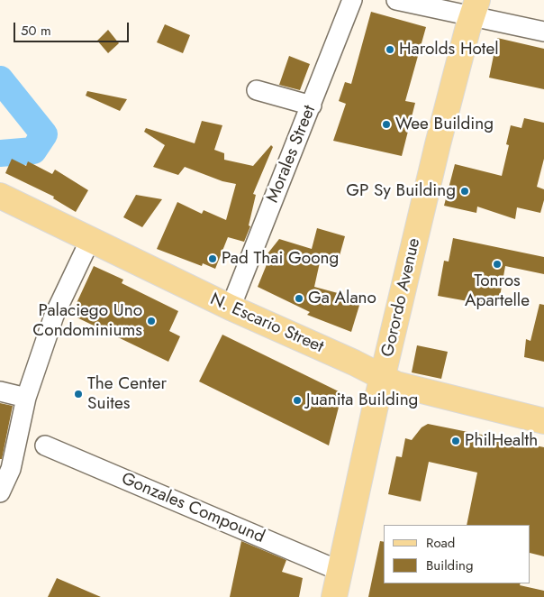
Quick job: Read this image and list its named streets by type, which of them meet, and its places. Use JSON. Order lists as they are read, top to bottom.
{
  "streets": {
    "main road": ["Gorordo Avenue", "N. Escario Street"],
    "street": ["Morales Street", "Gonzales Compound"]
  },
  "crossings": [
    ["Morales Street", "N. Escario Street"],
    ["Gorordo Avenue", "N. Escario Street"],
    ["Gorordo Avenue", "Gonzales Compound"]
  ],
  "places": [
    "Harolds Hotel",
    "Wee Building",
    "GP Sy Building",
    "Pad Thai Goong",
    "Tonros Apartelle",
    "Ga Alano",
    "Palaciego Uno Condominiums",
    "The Center Suites",
    "Juanita Building",
    "PhilHealth"
  ],
  "legend": ["Road", "Building"],
  "scale_bar": "50 m"
}
